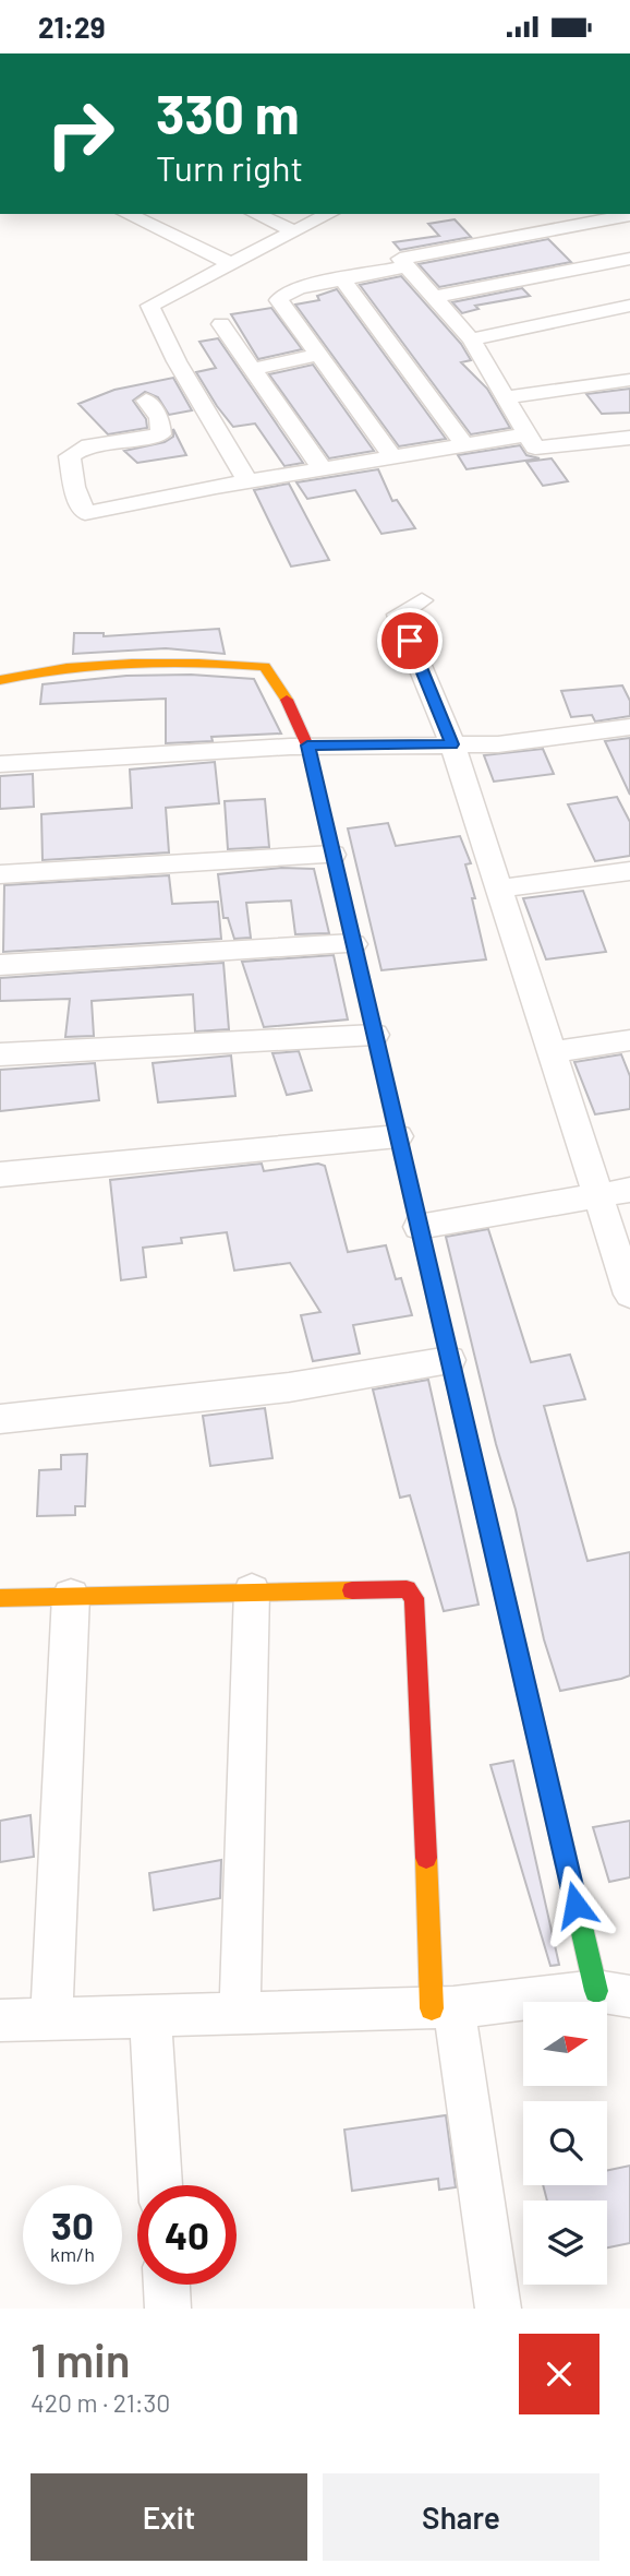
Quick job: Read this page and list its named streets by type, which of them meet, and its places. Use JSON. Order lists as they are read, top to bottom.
{
  "north": "right",
  "page": {
    "status": "21:29",
    "turn": ["330 m", "Turn right"],
    "speed": "30 km/h",
    "limit": "40",
    "heading": ["1 min", "420 m · 21:30"],
    "buttons": ["Exit", "Share"]
  }
}
